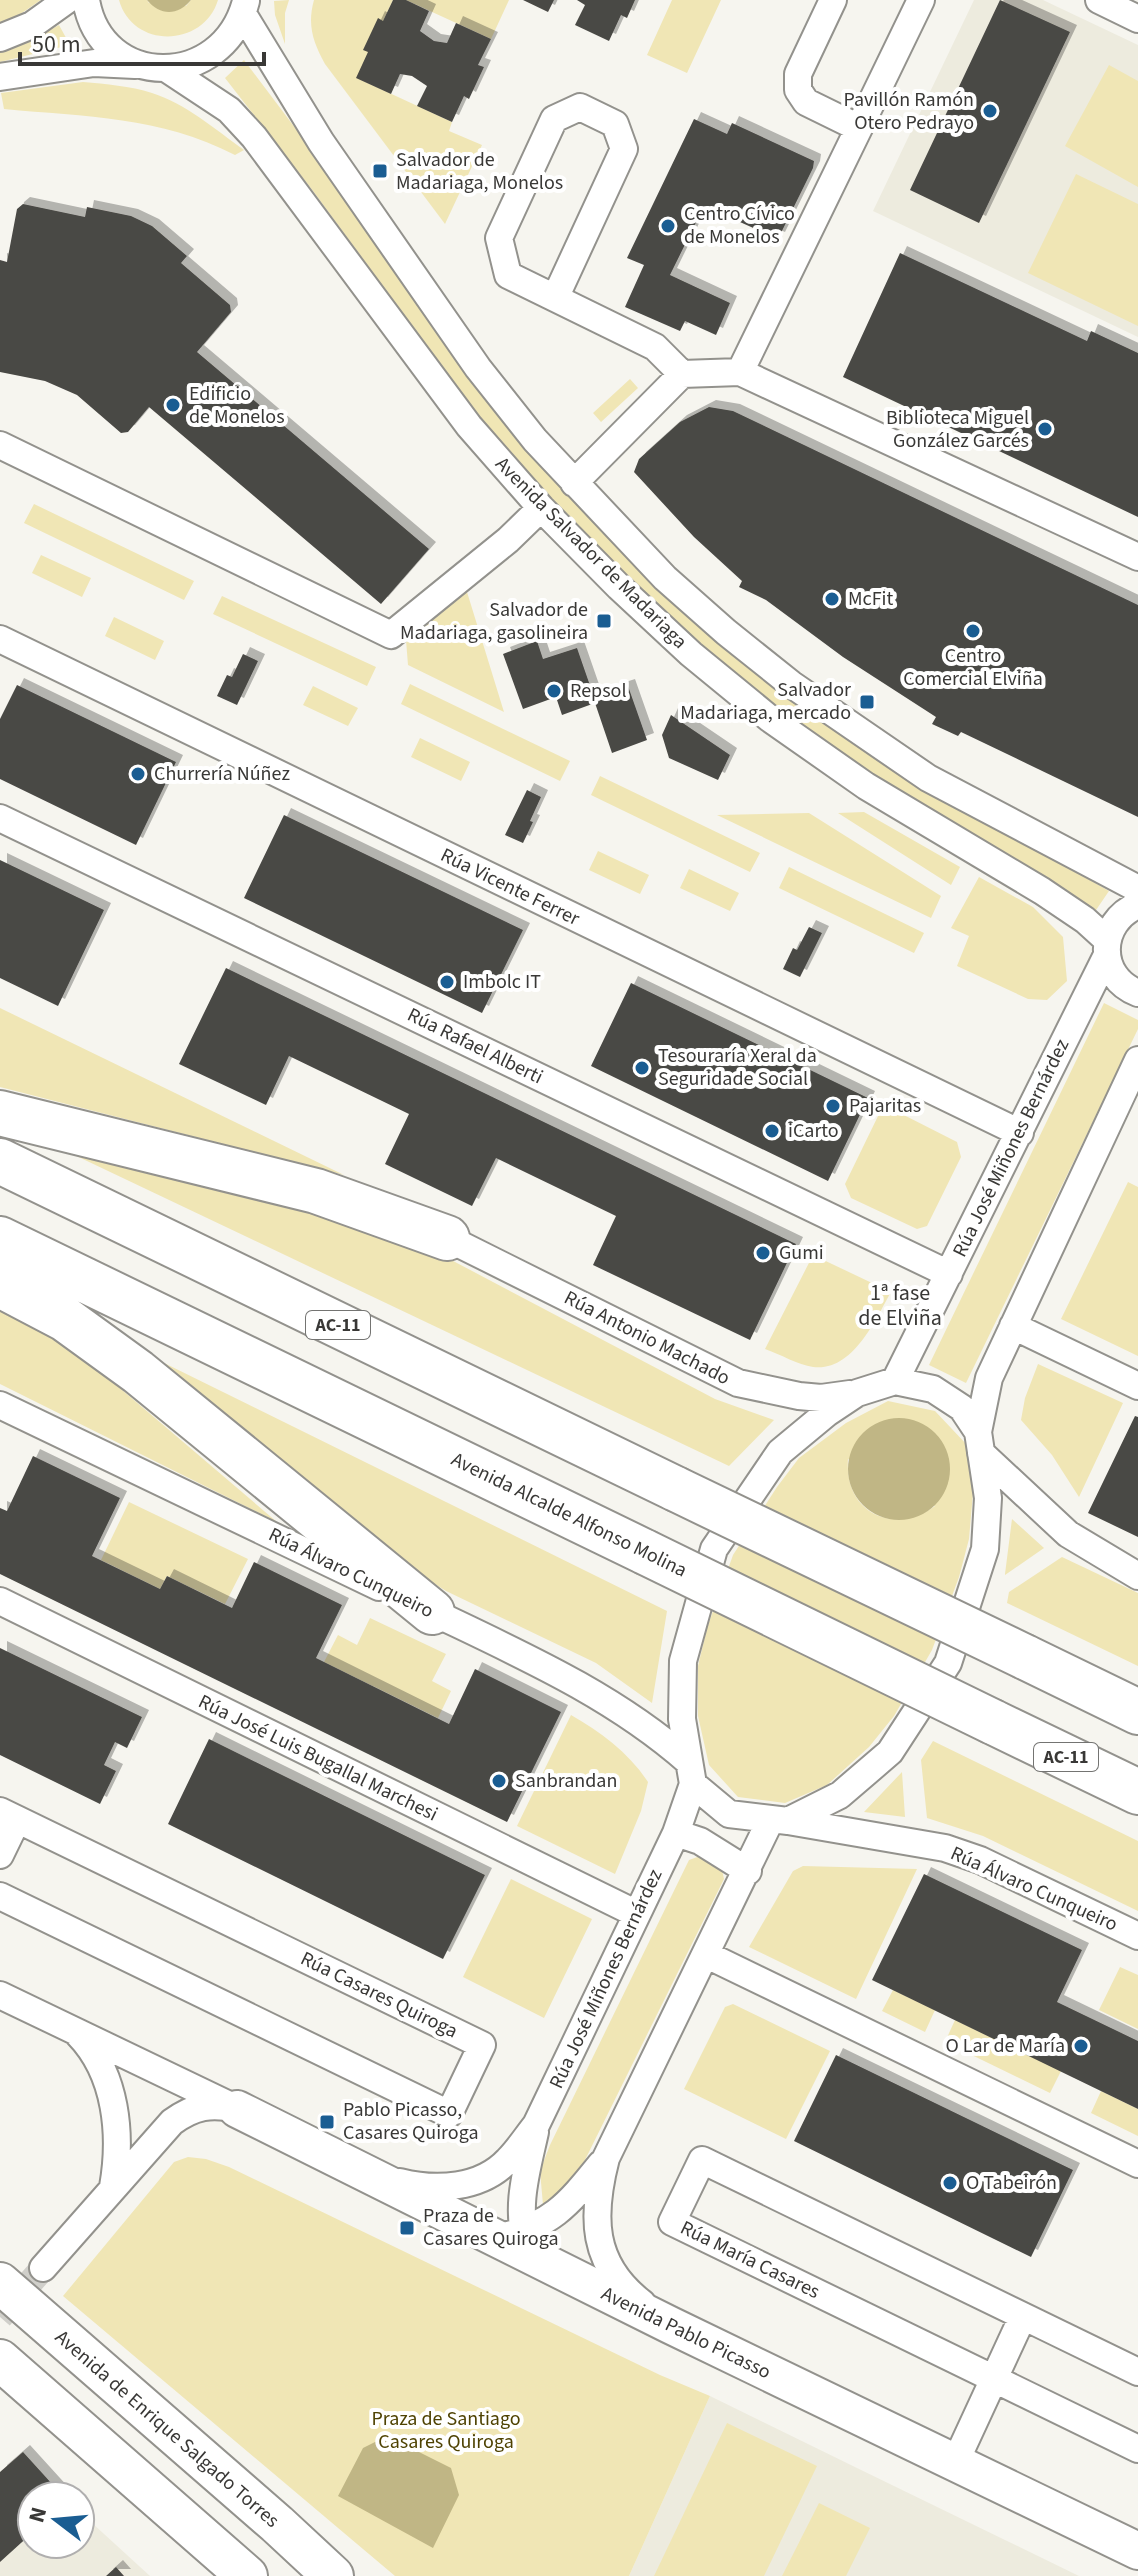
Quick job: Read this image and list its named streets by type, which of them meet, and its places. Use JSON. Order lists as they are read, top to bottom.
{
  "streets": {
    "highway": ["AC-11", "Avenida Alcalde Alfonso Molina"],
    "main road": ["Avenida de Enrique Salgado Torres"],
    "street": [
      "Avenida Salvador de Madariaga",
      "Rúa Vicente Ferrer",
      "Rúa Rafael Alberti",
      "Rúa José Miñones Bernárdez",
      "Rúa Antonio Machado",
      "Rúa Álvaro Cunqueiro",
      "Rúa José Luis Bugallal Marchesi",
      "Rúa Casares Quiroga",
      "Rúa María Casares",
      "Avenida Pablo Picasso"
    ]
  },
  "crossings": [
    ["Avenida Salvador de Madariaga", "Rúa José Miñones Bernárdez"],
    ["Rúa Vicente Ferrer", "Rúa José Miñones Bernárdez"],
    ["Rúa Rafael Alberti", "Rúa José Miñones Bernárdez"],
    ["Rúa José Miñones Bernárdez", "Rúa Álvaro Cunqueiro"],
    ["Rúa José Miñones Bernárdez", "Rúa José Luis Bugallal Marchesi"],
    ["Rúa José Miñones Bernárdez", "Avenida Pablo Picasso"]
  ],
  "districts": ["1ª fase de Elviña"],
  "parks": ["Praza de Santiago Casares Quiroga"],
  "places": {
    "other": [
      "Pavillón Ramón Otero Pedrayo",
      "Centro Cívico de Monelos",
      "Edificio de Monelos",
      "Biblioteca Miguel González Garcés",
      "McFit",
      "Centro Comercial Elviña",
      "Repsol",
      "Churrería Núñez",
      "Imbolc IT",
      "Tesouraría Xeral da Seguridade Social",
      "Pajaritas",
      "iCarto",
      "Gumi",
      "Sanbrandan",
      "O Lar de María",
      "O Tabeirón"
    ],
    "transit": [
      "Salvador de Madariaga, Monelos",
      "Salvador de Madariaga, gasolineira",
      "Salvador Madariaga, mercado",
      "Pablo Picasso, Casares Quiroga",
      "Praza de Casares Quiroga"
    ]
  },
  "scale_bar": "50 m",
  "north": "left"
}
